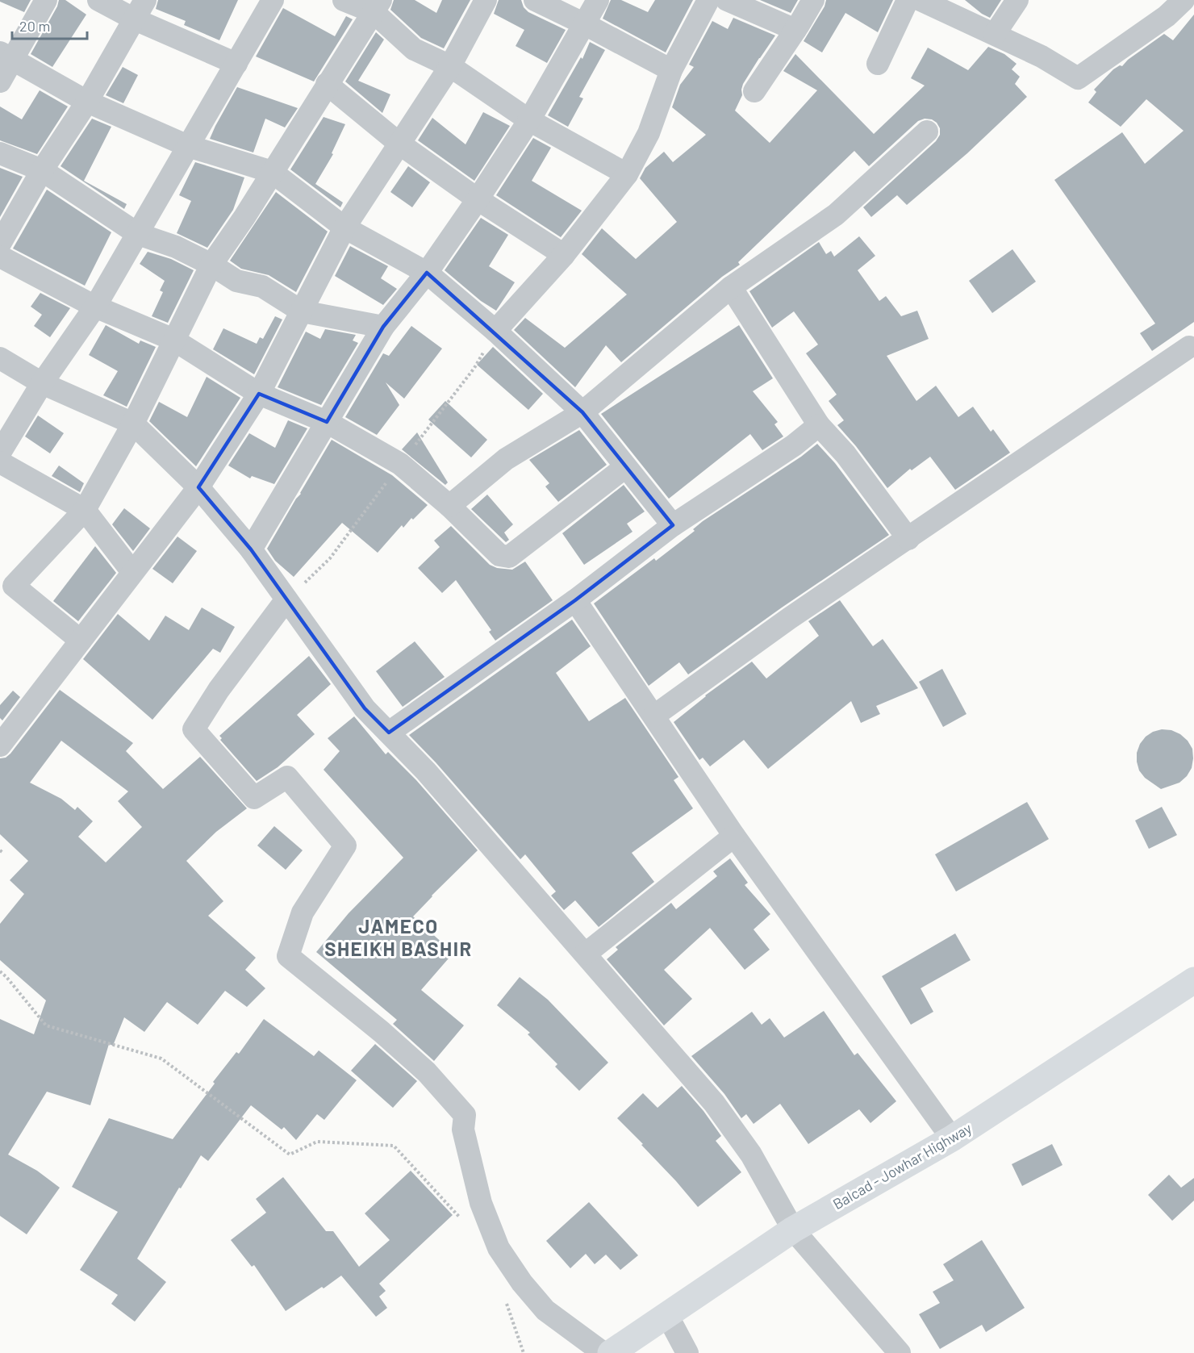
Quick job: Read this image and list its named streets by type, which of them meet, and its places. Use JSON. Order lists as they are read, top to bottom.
{
  "streets": {
    "main road": ["Balcad - Jowhar Highway"]
  },
  "districts": ["JAMECO SHEIKH BASHIR"],
  "scale_bar": "20 m"
}
